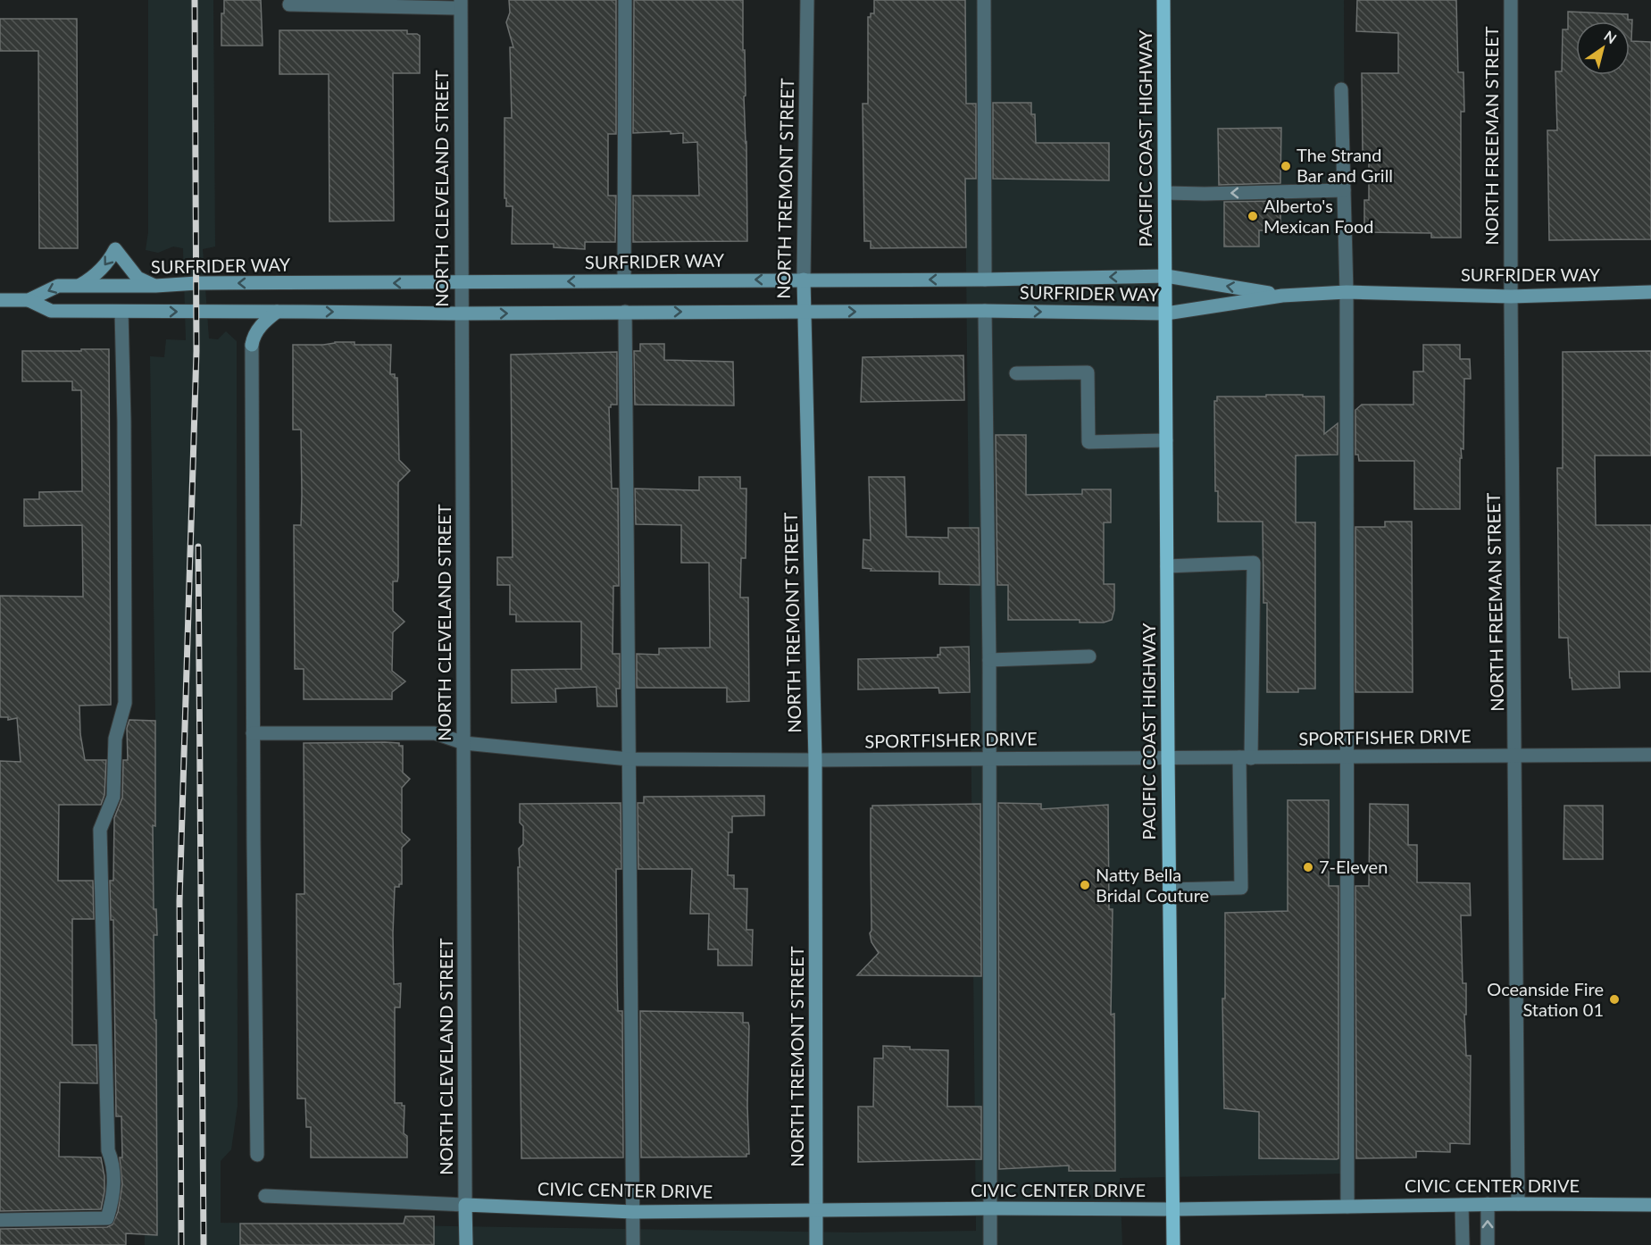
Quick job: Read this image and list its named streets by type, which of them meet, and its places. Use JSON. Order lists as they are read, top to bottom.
{
  "streets": {
    "main road": [
      "PACIFIC COAST HIGHWAY",
      "NORTH CLEVELAND STREET",
      "NORTH TREMONT STREET",
      "SURFRIDER WAY",
      "CIVIC CENTER DRIVE"
    ],
    "street": ["NORTH FREEMAN STREET", "SPORTFISHER DRIVE"]
  },
  "crossings": [
    ["NORTH FREEMAN STREET", "SURFRIDER WAY"],
    ["NORTH FREEMAN STREET", "SPORTFISHER DRIVE"],
    ["NORTH FREEMAN STREET", "CIVIC CENTER DRIVE"],
    ["PACIFIC COAST HIGHWAY", "SURFRIDER WAY"],
    ["PACIFIC COAST HIGHWAY", "SPORTFISHER DRIVE"],
    ["PACIFIC COAST HIGHWAY", "CIVIC CENTER DRIVE"],
    ["NORTH CLEVELAND STREET", "SURFRIDER WAY"],
    ["NORTH CLEVELAND STREET", "SPORTFISHER DRIVE"],
    ["NORTH CLEVELAND STREET", "CIVIC CENTER DRIVE"],
    ["NORTH TREMONT STREET", "SURFRIDER WAY"],
    ["NORTH TREMONT STREET", "SPORTFISHER DRIVE"],
    ["NORTH TREMONT STREET", "CIVIC CENTER DRIVE"]
  ],
  "places": [
    "The Strand Bar and Grill",
    "Alberto's Mexican Food",
    "7-Eleven",
    "Natty Bella Bridal Couture",
    "Oceanside Fire Station 01"
  ],
  "north": "top right"
}
